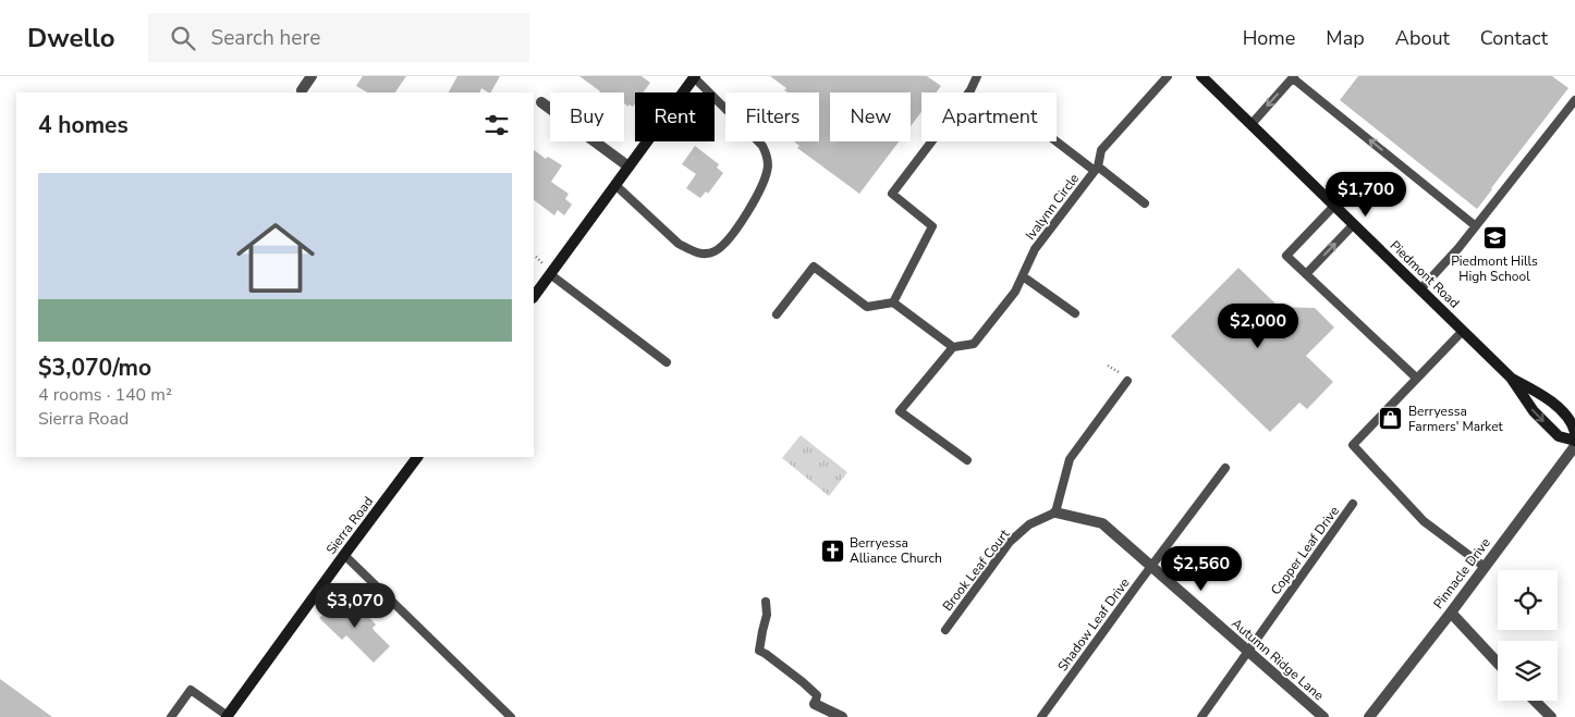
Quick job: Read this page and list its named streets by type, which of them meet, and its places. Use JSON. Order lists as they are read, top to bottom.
{
  "streets": {
    "main road": ["Piedmont Road", "Sierra Road"],
    "street": ["Pinnacle Drive", "Autumn Ridge Lane"],
    "lane": [
      "Ivalynn Circle",
      "Copper Leaf Drive",
      "Brook Leaf Court",
      "Shadow Leaf Drive"
    ]
  },
  "crossings": [
    ["Copper Leaf Drive", "Autumn Ridge Lane"],
    ["Brook Leaf Court", "Autumn Ridge Lane"],
    ["Shadow Leaf Drive", "Autumn Ridge Lane"]
  ],
  "places": {
    "school or university": ["Piedmont Hills High School"],
    "shop": ["Berryessa Farmers' Market"],
    "church": ["Berryessa Alliance Church"]
  },
  "page": {
    "header": "Dwello",
    "search": "Search here",
    "nav": [
      "Home",
      "Map",
      "About",
      "Contact"
    ],
    "chip": [
      "Buy",
      "Rent",
      "Filters",
      "New",
      "Apartment"
    ],
    "heading": "4 homes",
    "list": [
      {
        "name": "$3,070/mo",
        "note": "4 rooms · 140 m² · Sierra Road"
      }
    ],
    "price": [
      "$1,700",
      "$2,000",
      "$2,560",
      "$3,070"
    ]
  }
}
